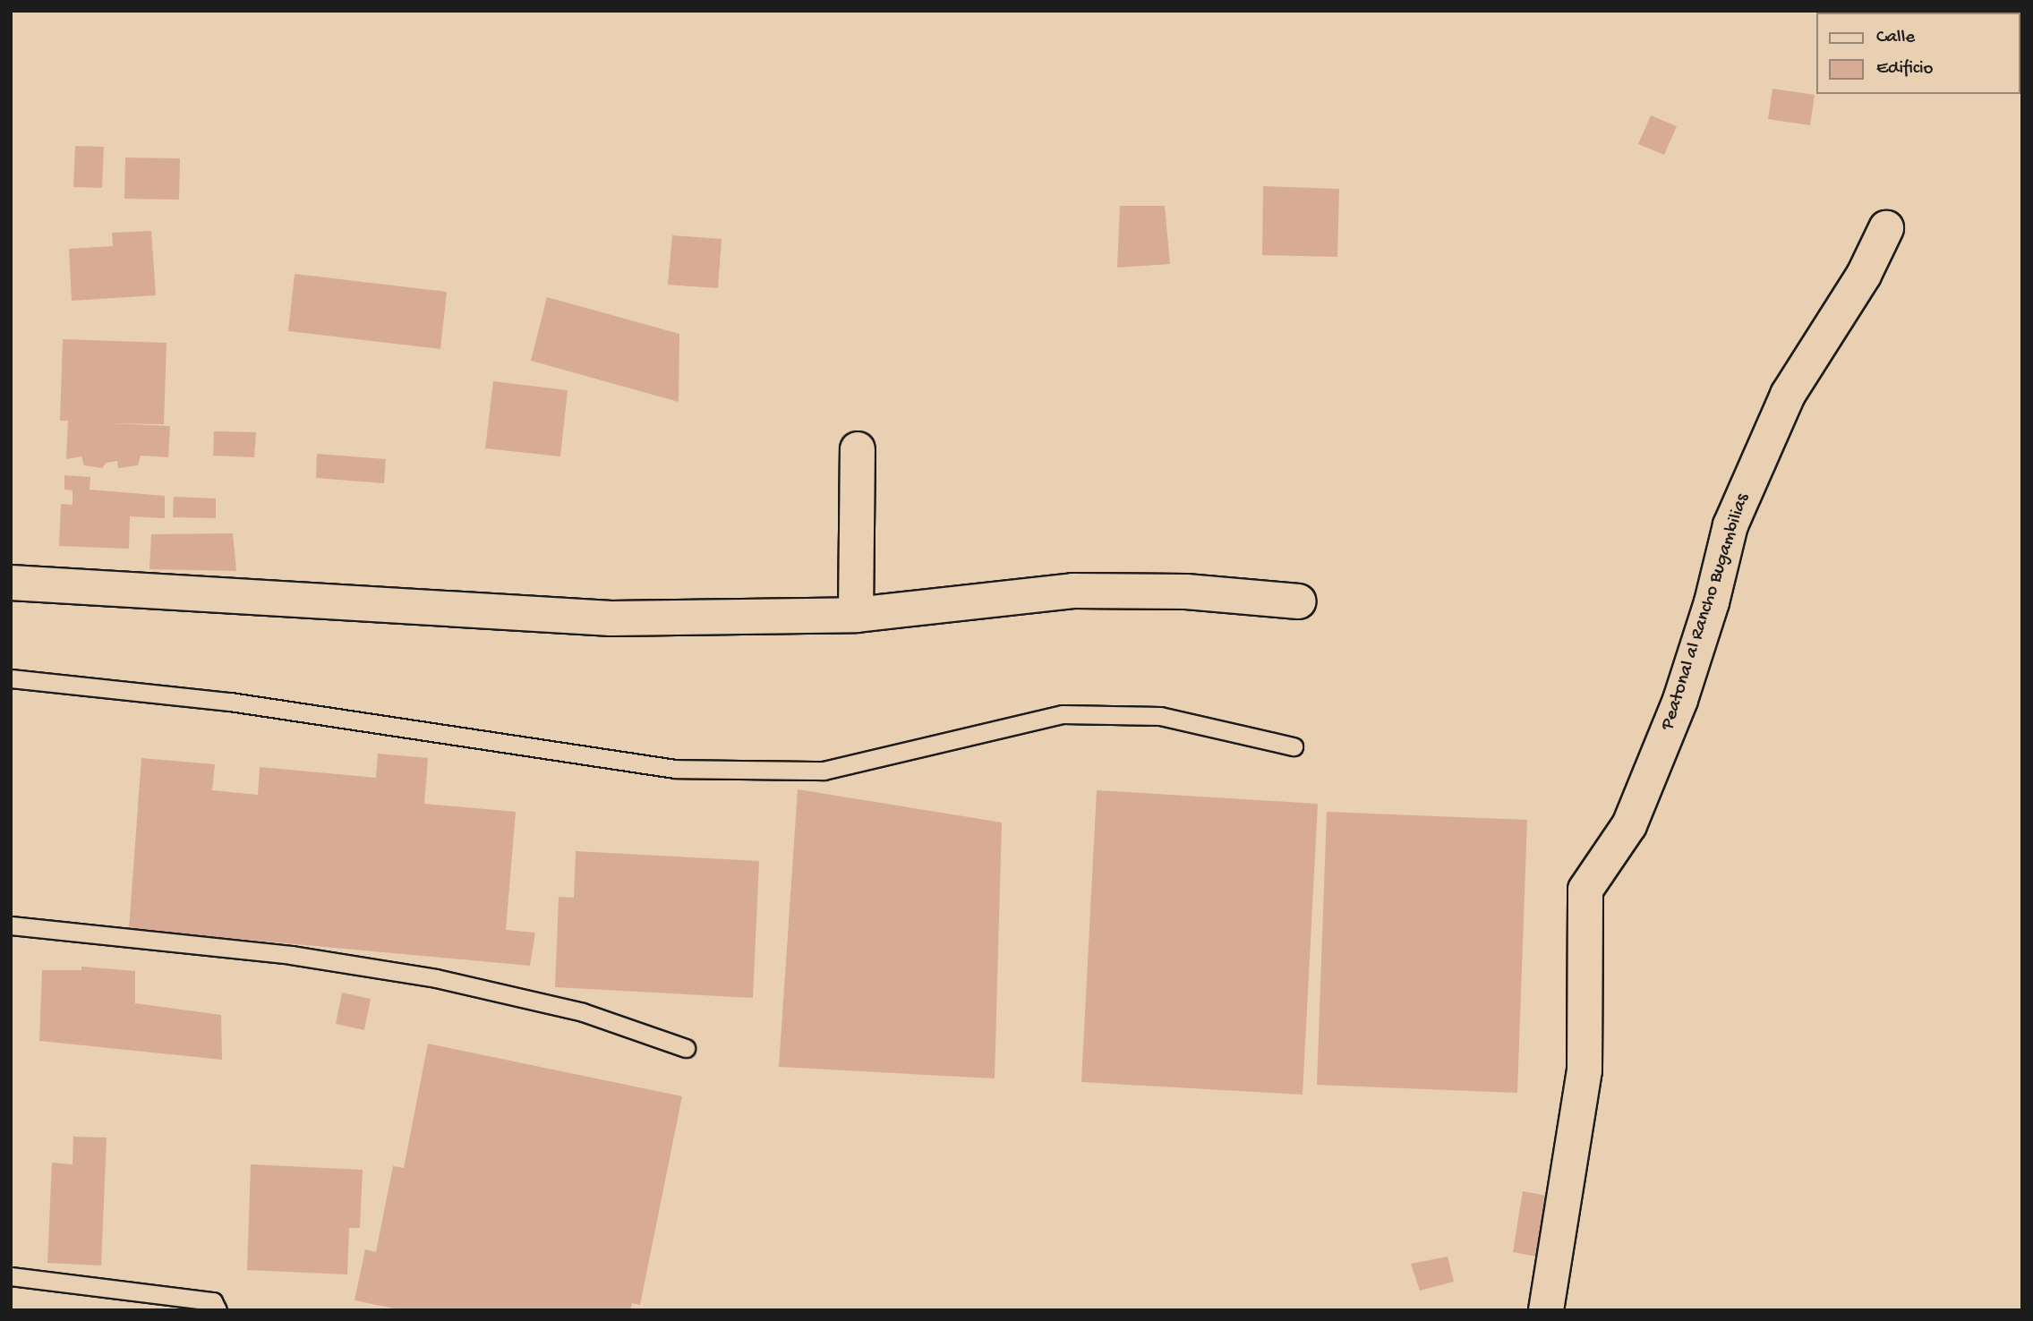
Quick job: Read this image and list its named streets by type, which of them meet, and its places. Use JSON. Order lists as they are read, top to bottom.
{
  "streets": {
    "street": ["Peatonal al Rancho Bugambilias"]
  },
  "legend": ["Calle", "Edificio"]
}
